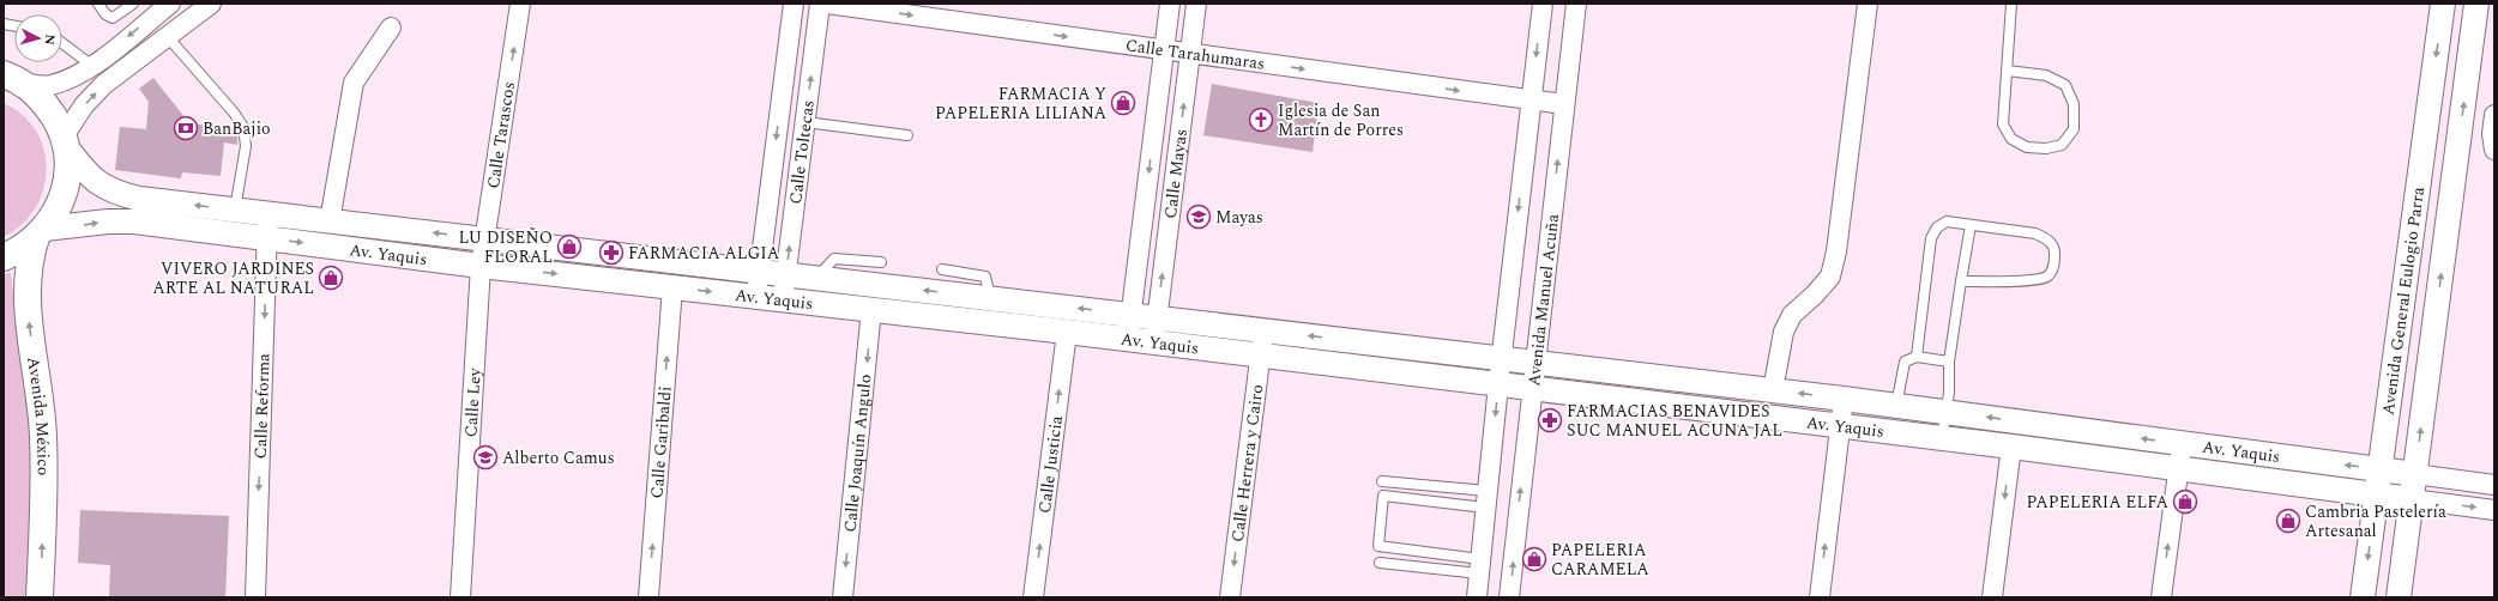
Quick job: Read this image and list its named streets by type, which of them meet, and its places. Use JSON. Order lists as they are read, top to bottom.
{
  "streets": {
    "main road": ["Avenida México"],
    "street": [
      "Calle Tarahumaras",
      "Calle Tarascos",
      "Calle Toltecas",
      "Calle Mayas",
      "Av. Yaquis",
      "Avenida Manuel Acuña",
      "Avenida General Eulogio Parra",
      "Calle Ley",
      "Calle Reforma",
      "Calle Garibaldi",
      "Calle Joaquín Angulo",
      "Calle Herrera y Cairo",
      "Calle Justicia"
    ]
  },
  "crossings": [
    ["Calle Tarahumaras", "Calle Mayas"],
    ["Calle Tarahumaras", "Avenida Manuel Acuña"],
    ["Calle Tarascos", "Av. Yaquis"],
    ["Calle Tarascos", "Calle Ley"],
    ["Calle Toltecas", "Av. Yaquis"],
    ["Calle Mayas", "Av. Yaquis"],
    ["Av. Yaquis", "Avenida Manuel Acuña"],
    ["Av. Yaquis", "Avenida General Eulogio Parra"],
    ["Av. Yaquis", "Calle Ley"],
    ["Av. Yaquis", "Calle Reforma"],
    ["Av. Yaquis", "Avenida México"],
    ["Av. Yaquis", "Calle Garibaldi"],
    ["Av. Yaquis", "Calle Joaquín Angulo"],
    ["Av. Yaquis", "Calle Herrera y Cairo"],
    ["Av. Yaquis", "Calle Justicia"]
  ],
  "one_way": [
    "Calle Tarahumaras",
    "Calle Reforma",
    "Avenida México",
    "Calle Garibaldi",
    "Calle Joaquín Angulo",
    "Calle Herrera y Cairo",
    "Calle Justicia"
  ],
  "places": {
    "shop": [
      "FARMACIA Y PAPELERIA LILIANA",
      "LU DISEÑO FLORAL",
      "VIVERO JARDINES ARTE AL NATURAL",
      "PAPELERIA ELFA",
      "Cambria Pastelería Artesanal",
      "PAPELERIA CARAMELA"
    ],
    "church": ["Iglesia de San Martín de Porres"],
    "bank": ["BanBajio"],
    "school or university": ["Mayas", "Alberto Camus"],
    "pharmacy": ["FARMACIA ALGIA", "FARMACIAS BENAVIDES SUC MANUEL ACUNA JAL"]
  },
  "north": "right"
}
